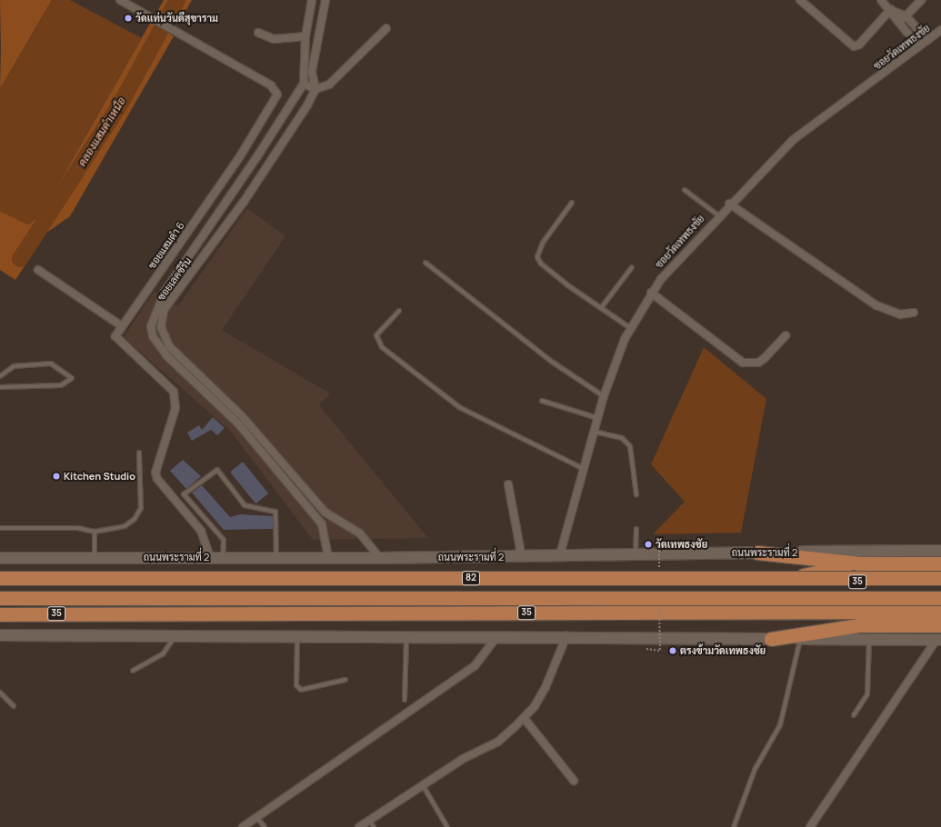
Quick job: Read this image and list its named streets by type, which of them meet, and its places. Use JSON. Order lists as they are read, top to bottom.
{
  "streets": {
    "highway": ["82", "35"],
    "main road": ["ถนนพระรามที่ 2"],
    "street": ["ซอยวัดเทพธงชัย", "ซอยแสมดำ 6", "ซอยเลคซีรีน"]
  },
  "crossings": [
    ["ซอยวัดเทพธงชัย", "ถนนพระรามที่ 2"],
    ["ซอยแสมดำ 6", "ถนนพระรามที่ 2"],
    ["ซอยเลคซีรีน", "ถนนพระรามที่ 2"],
    ["82", "35"]
  ],
  "water": ["คลองแสมดำเหนือ"],
  "places": [
    "วัดแท่นวันดีสุขาราม",
    "Kitchen Studio",
    "วัดเทพธงชัย",
    "ตรงข้ามวัดเทพธงชัย"
  ]
}
